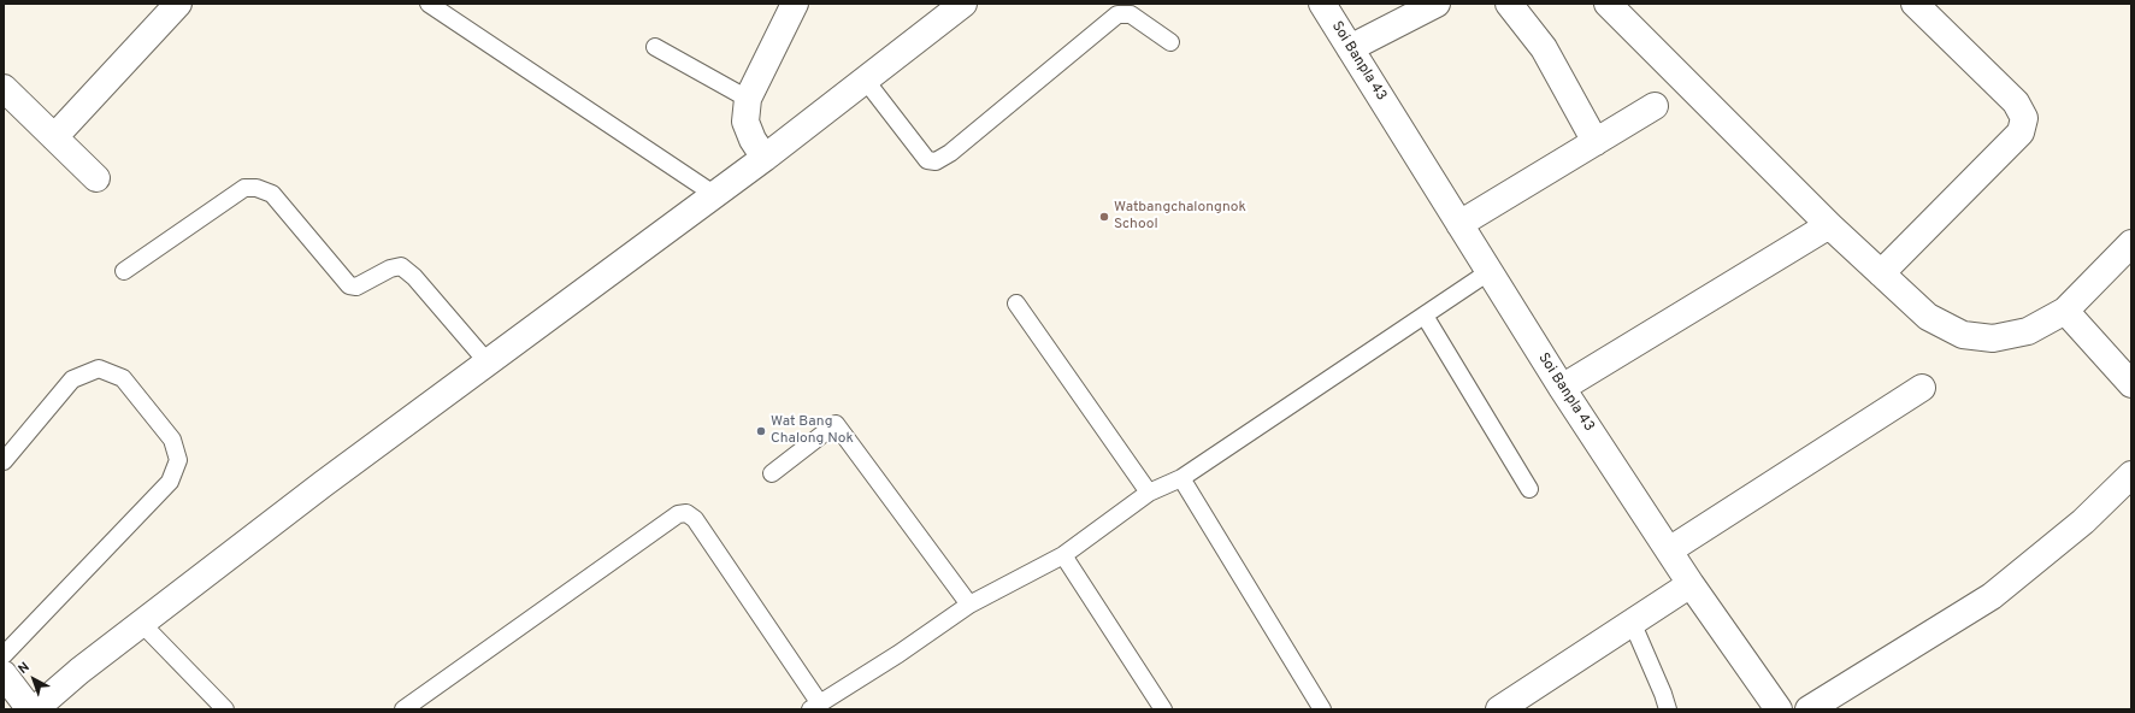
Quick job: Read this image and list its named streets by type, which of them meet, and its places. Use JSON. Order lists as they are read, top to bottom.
{
  "streets": {
    "street": ["Soi Banpla 43"]
  },
  "places": ["Watbangchalongnok School", "Wat Bang Chalong Nok"],
  "north": "top left"
}
